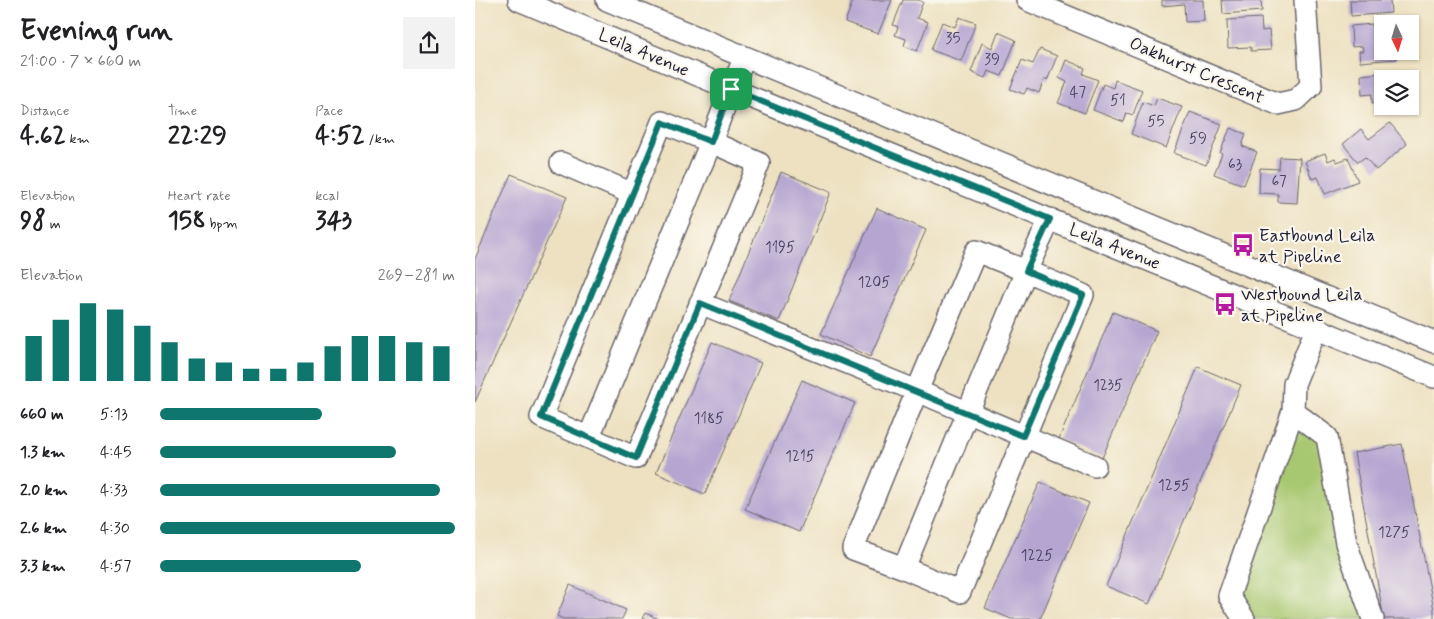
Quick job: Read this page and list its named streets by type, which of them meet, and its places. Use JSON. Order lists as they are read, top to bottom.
{
  "streets": {
    "street": ["Leila Avenue", "Oakhurst Crescent"]
  },
  "places": {
    "bus stop": ["Eastbound Leila at Pipeline", "Westbound Leila at Pipeline"]
  },
  "house_numbers": [
    "35",
    "39",
    "47",
    "51",
    "55",
    "59",
    "63",
    "67",
    "1195",
    "1205",
    "1235",
    "1185",
    "1215",
    "1255",
    "1275",
    "1225"
  ],
  "north": "bottom",
  "page": {
    "heading": ["Evening run", "21:00 · 7 × 660 m"],
    "stats": [
      ["Distance", "4.62 km"],
      ["Time", "22:29"],
      ["Pace", "4:52 /km"],
      ["Elevation", "98 m"],
      ["Heart rate", "158 bpm"],
      ["kcal", "343"]
    ],
    "chart": ["Elevation", "269–281 m"],
    "list": [
      {
        "name": "660 m",
        "note": "5:13"
      },
      {
        "name": "1.3 km",
        "note": "4:45"
      },
      {
        "name": "2.0 km",
        "note": "4:33"
      },
      {
        "name": "2.6 km",
        "note": "4:30"
      },
      {
        "name": "3.3 km",
        "note": "4:57"
      }
    ]
  }
}
